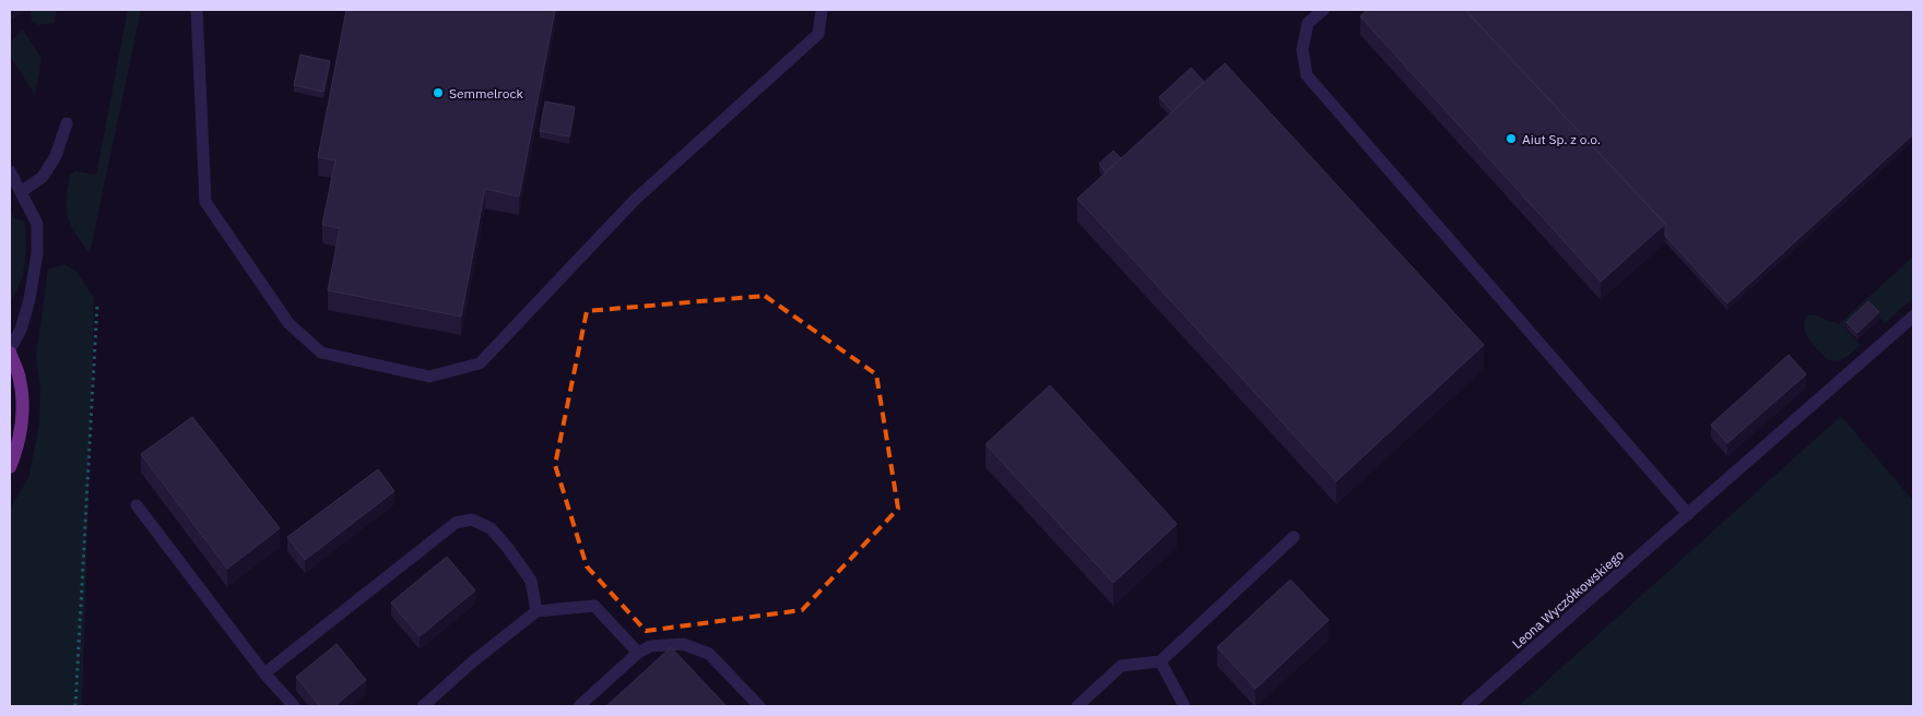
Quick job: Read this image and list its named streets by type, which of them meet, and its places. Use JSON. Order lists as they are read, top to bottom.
{
  "streets": {
    "lane": ["Leona Wyczółkowskiego"]
  },
  "places": ["Semmelrock", "Aiut Sp. z o.o."]
}
